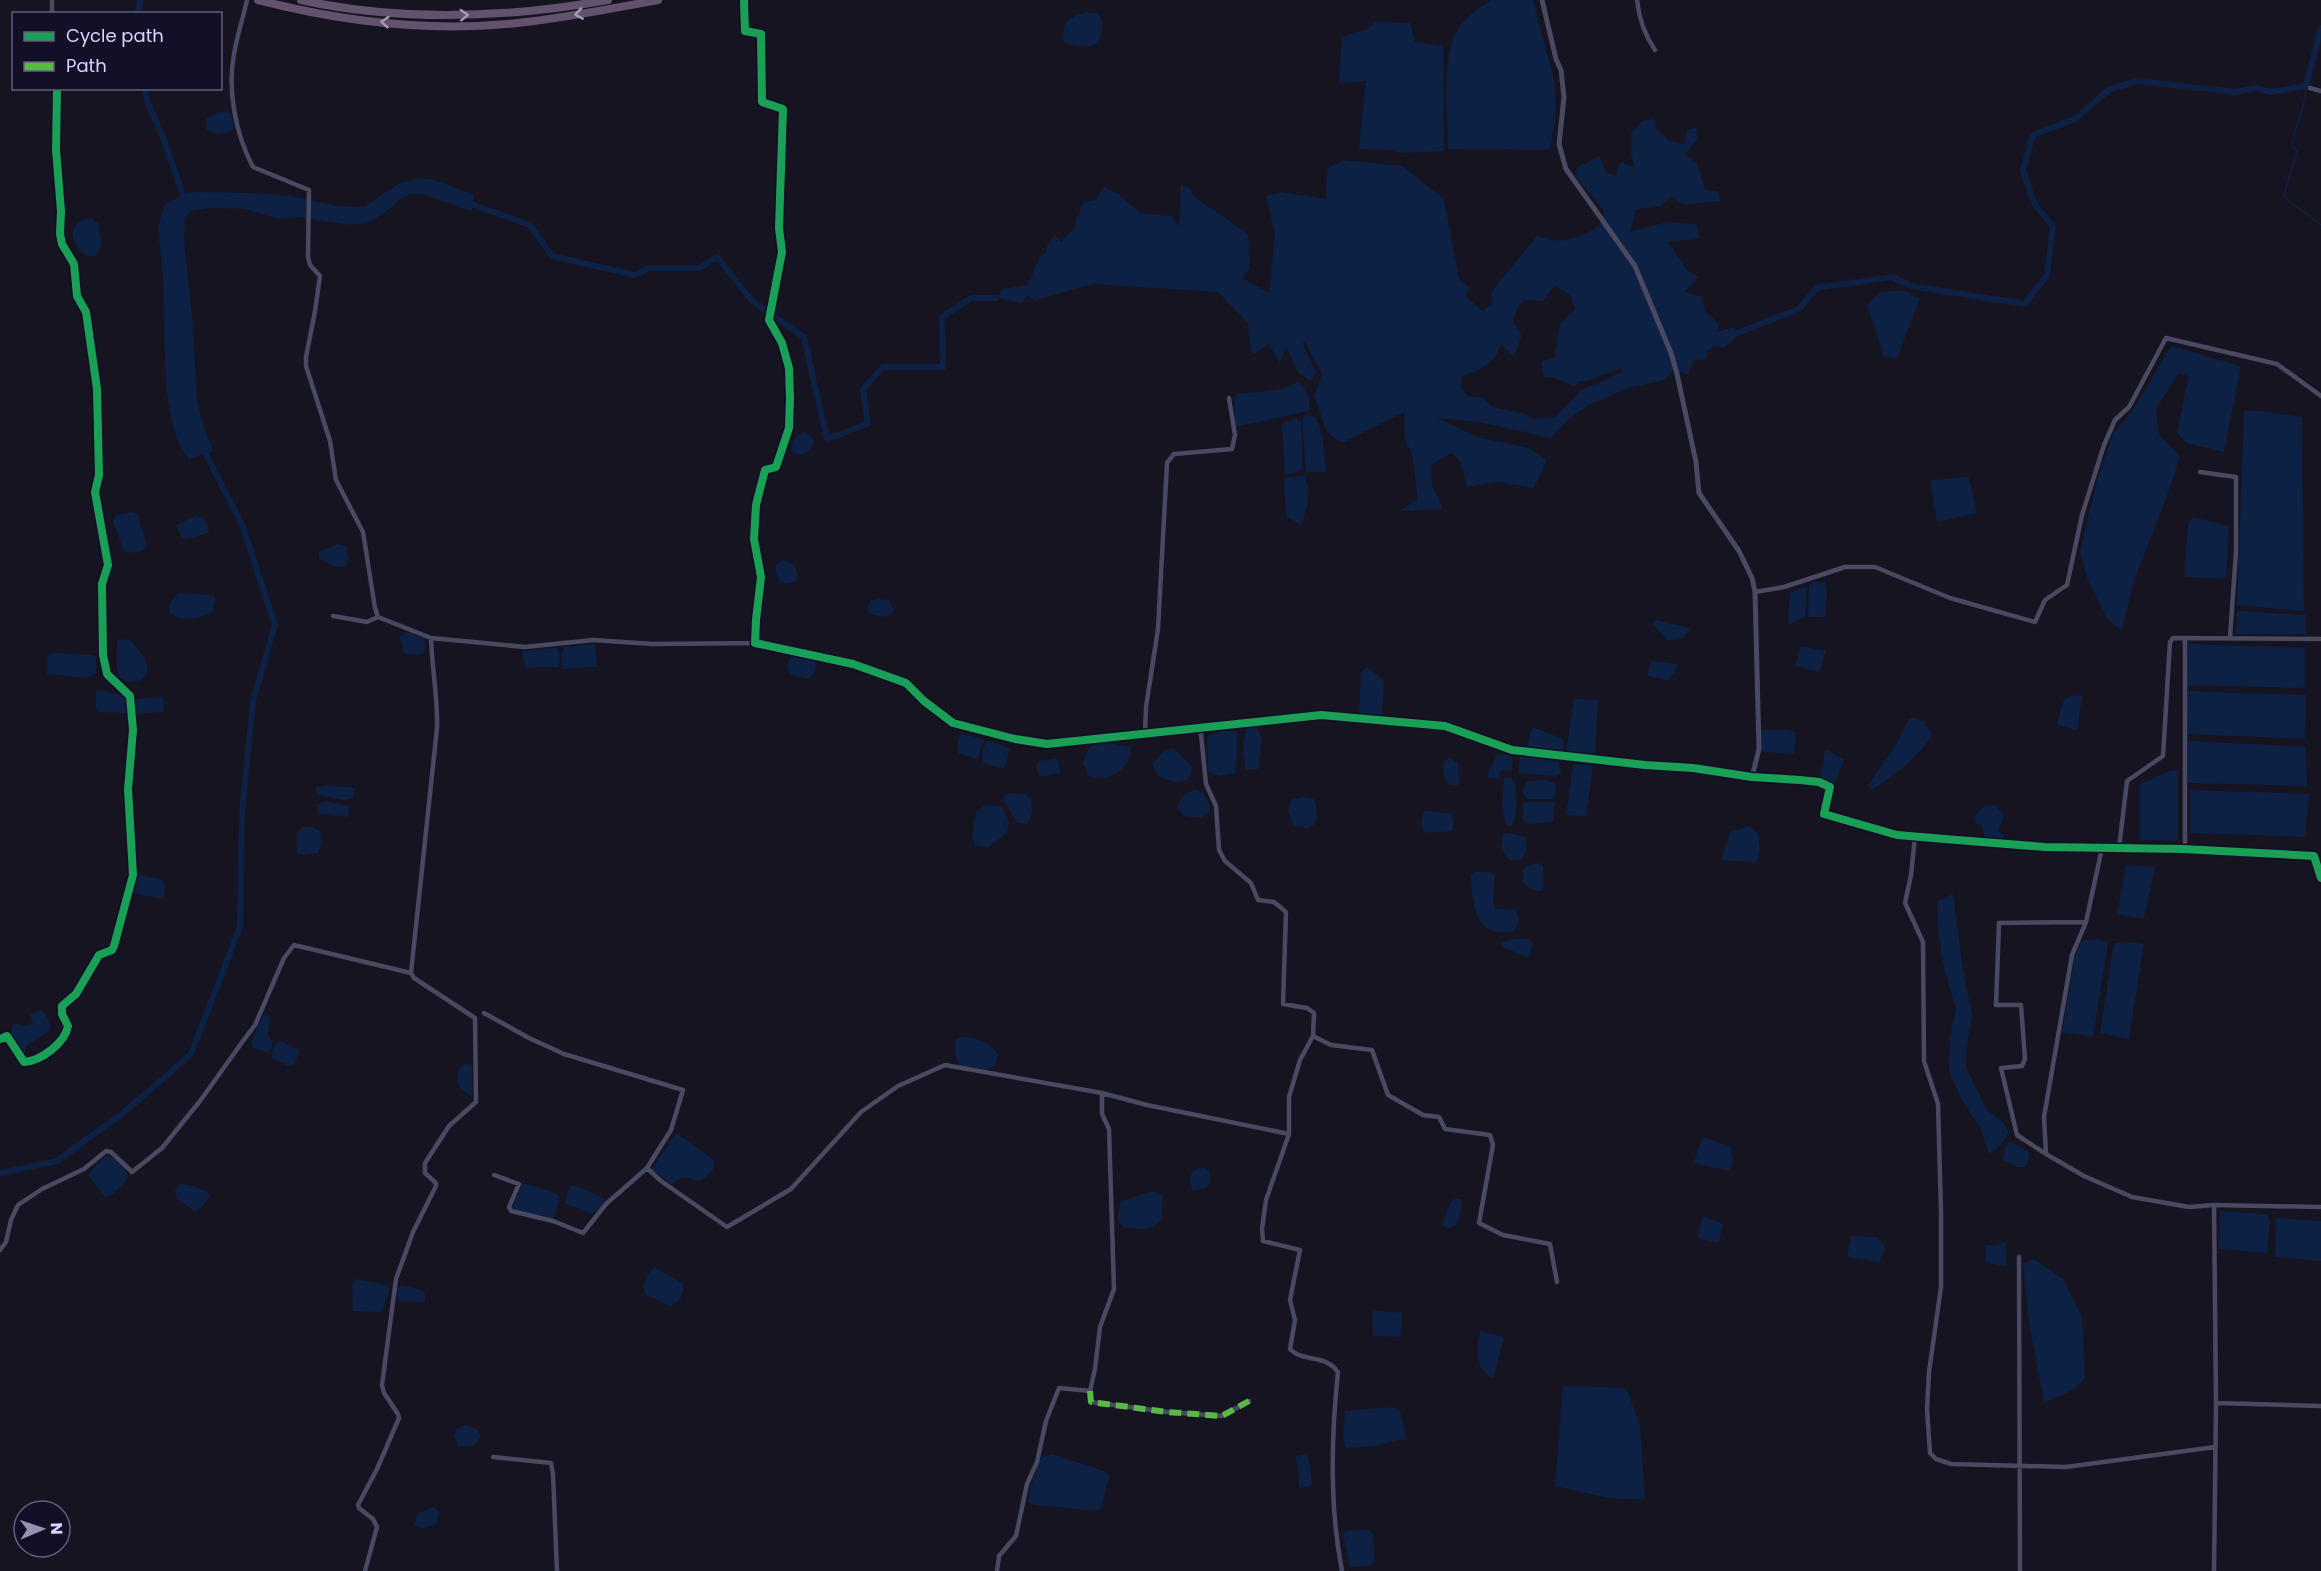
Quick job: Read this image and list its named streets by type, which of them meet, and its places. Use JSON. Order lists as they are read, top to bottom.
{
  "legend": ["Cycle path", "Path"],
  "north": "right"
}
